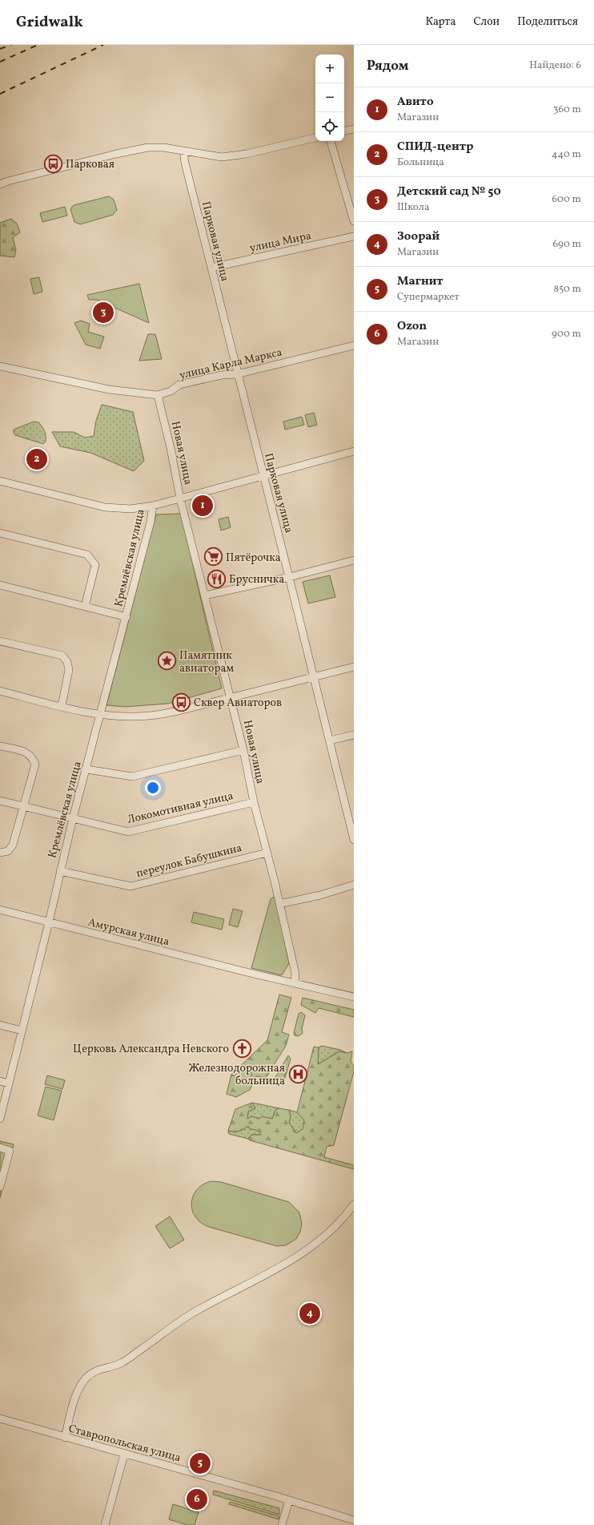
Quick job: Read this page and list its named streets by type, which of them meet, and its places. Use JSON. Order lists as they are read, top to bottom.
{
  "streets": {
    "street": [
      "Парковая улица",
      "улица Мира",
      "улица Карла Маркса",
      "Новая улица",
      "Кремлёвская улица",
      "Локомотивная улица",
      "переулок Бабушкина",
      "Амурская улица",
      "Ставропольская улица"
    ]
  },
  "crossings": [
    ["Парковая улица", "улица Мира"],
    ["Парковая улица", "улица Карла Маркса"],
    ["улица Карла Маркса", "Новая улица"],
    ["Новая улица", "Локомотивная улица"],
    ["Новая улица", "переулок Бабушкина"],
    ["Новая улица", "Амурская улица"],
    ["Кремлёвская улица", "Локомотивная улица"],
    ["Кремлёвская улица", "переулок Бабушкина"],
    ["Кремлёвская улица", "Амурская улица"]
  ],
  "places": {
    "bus stop": ["Парковая", "Сквер Авиаторов"],
    "supermarket": ["Пятёрочка"],
    "restaurant": ["Брусничка"],
    "place": ["Памятник авиаторам"],
    "church": ["Церковь Александра Невского"],
    "hospital": ["Железнодорожная больница"]
  },
  "page": {
    "header": "Gridwalk",
    "nav": ["Карта", "Слои", "Поделиться"],
    "heading": ["Рядом", "Найдено: 6"],
    "map_buttons": ["+", "−"],
    "list": [
      {
        "mark": "1",
        "name": "Авито",
        "note": "Магазин",
        "value": "360 m"
      },
      {
        "mark": "2",
        "name": "СПИД-центр",
        "note": "Больница",
        "value": "440 m"
      },
      {
        "mark": "3",
        "name": "Детский сад № 50",
        "note": "Школа",
        "value": "600 m"
      },
      {
        "mark": "4",
        "name": "Зоорай",
        "note": "Магазин",
        "value": "690 m"
      },
      {
        "mark": "5",
        "name": "Магнит",
        "note": "Супермаркет",
        "value": "850 m"
      },
      {
        "mark": "6",
        "name": "Ozon",
        "note": "Магазин",
        "value": "900 m"
      }
    ],
    "pins": [
      "3",
      "2",
      "1",
      "4",
      "5",
      "6"
    ]
  }
}
